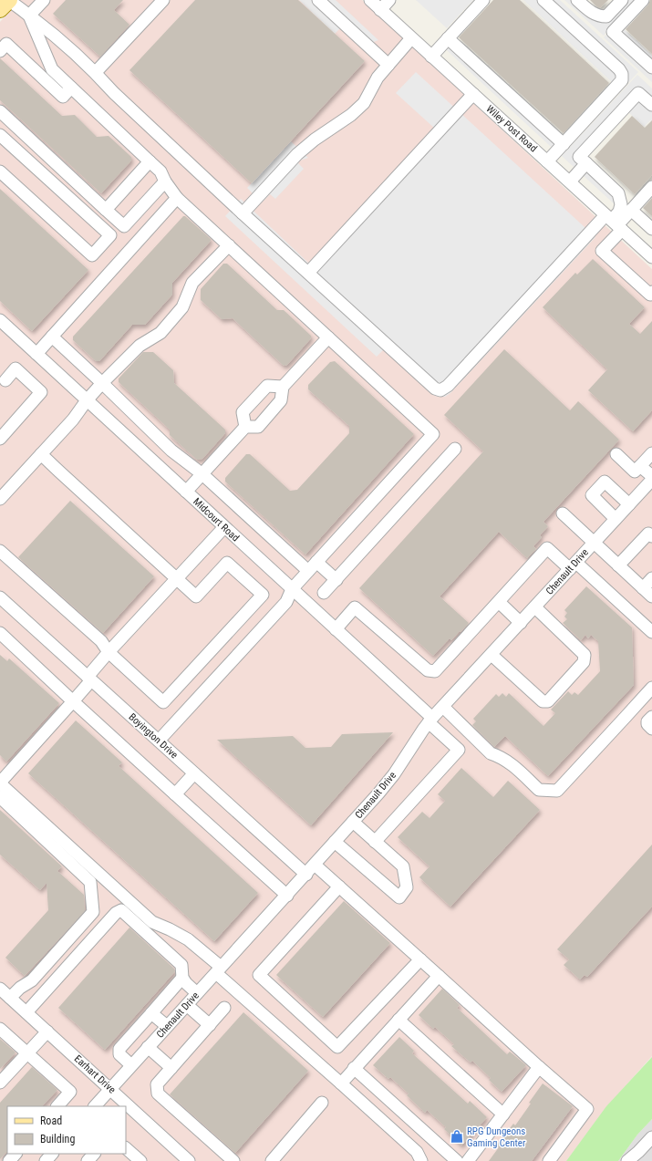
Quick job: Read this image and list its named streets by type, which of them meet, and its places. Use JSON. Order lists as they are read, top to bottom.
{
  "streets": {
    "street": [
      "Wiley Post Road",
      "Midcourt Road",
      "Chenault Drive",
      "Boyington Drive",
      "Earhart Drive"
    ]
  },
  "crossings": [
    ["Midcourt Road", "Chenault Drive"],
    ["Chenault Drive", "Boyington Drive"],
    ["Chenault Drive", "Earhart Drive"]
  ],
  "places": {
    "shop": ["RPG Dungeons Gaming Center"]
  },
  "legend": ["Road", "Building"]
}
